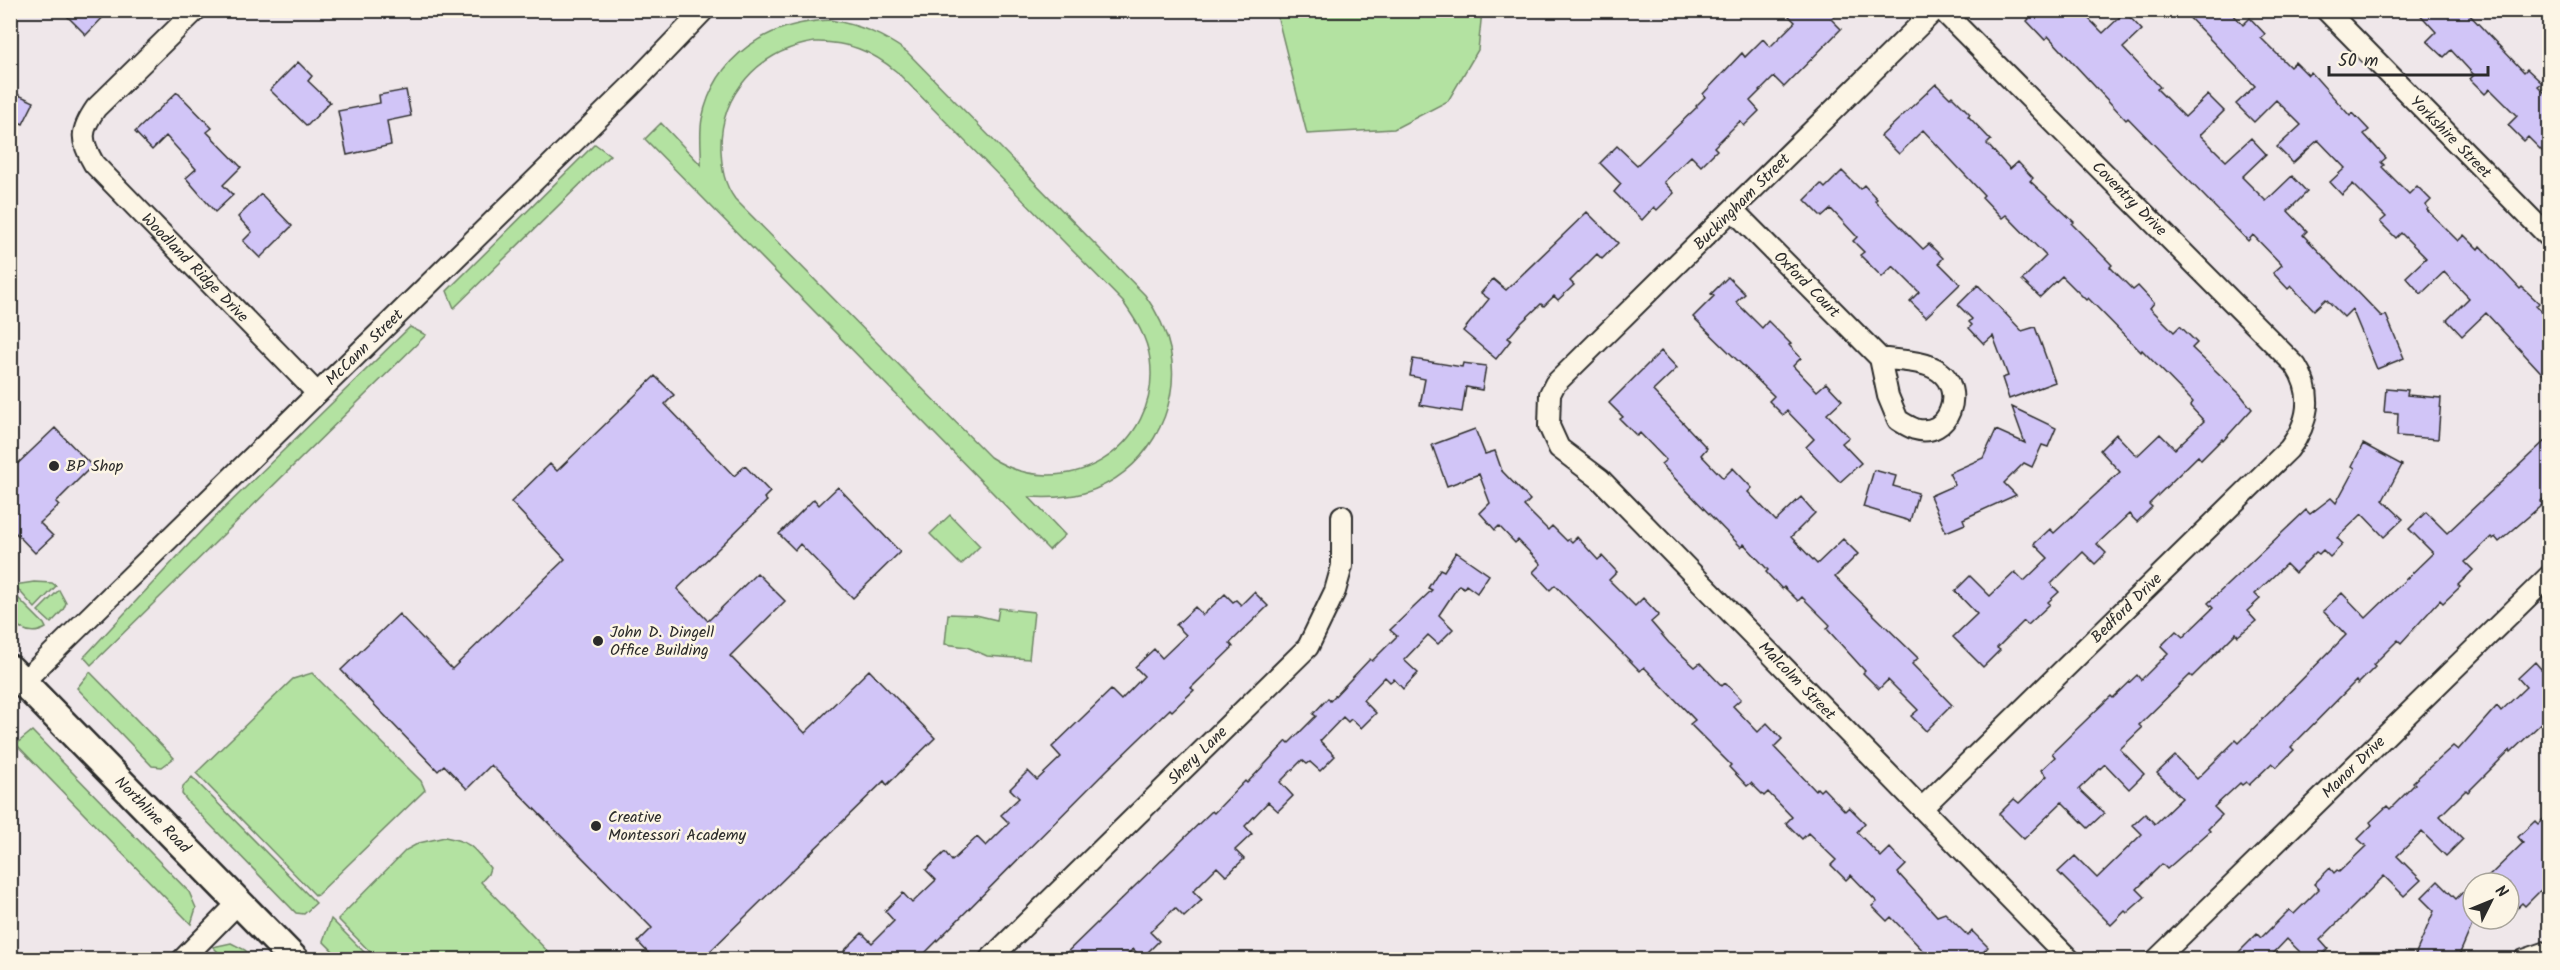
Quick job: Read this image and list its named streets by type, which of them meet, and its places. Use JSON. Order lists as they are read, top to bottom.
{
  "streets": {
    "main road": ["Northline Road"],
    "street": [
      "Yorkshire Street",
      "Coventry Drive",
      "Buckingham Street",
      "Woodland Ridge Drive",
      "Oxford Court",
      "McCann Street",
      "Bedford Drive",
      "Malcolm Street",
      "Shery Lane",
      "Manor Drive"
    ]
  },
  "crossings": [
    ["Coventry Drive", "Bedford Drive"],
    ["Buckingham Street", "Oxford Court"],
    ["Buckingham Street", "Malcolm Street"],
    ["Woodland Ridge Drive", "McCann Street"],
    ["McCann Street", "Northline Road"],
    ["Bedford Drive", "Malcolm Street"]
  ],
  "places": ["BP Shop", "John D. Dingell Office Building", "Creative Montessori Academy"],
  "scale_bar": "50 m",
  "north": "top right"
}
